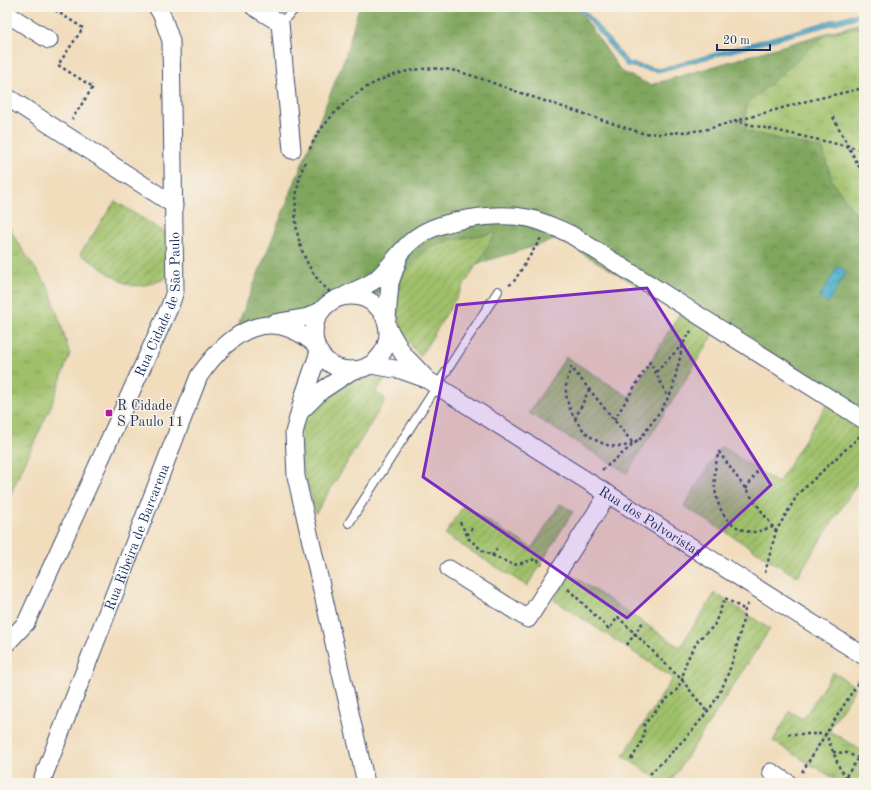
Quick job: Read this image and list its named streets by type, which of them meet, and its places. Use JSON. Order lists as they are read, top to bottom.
{
  "streets": {
    "street": ["Rua Cidade de São Paulo", "Rua dos Polvoristas", "Rua Ribeira de Barcarena"]
  },
  "crossings": [
    ["Rua dos Polvoristas", "Rua Ribeira de Barcarena"]
  ],
  "places": {
    "transit": ["R Cidade S Paulo 11"]
  },
  "scale_bar": "20 m"
}
